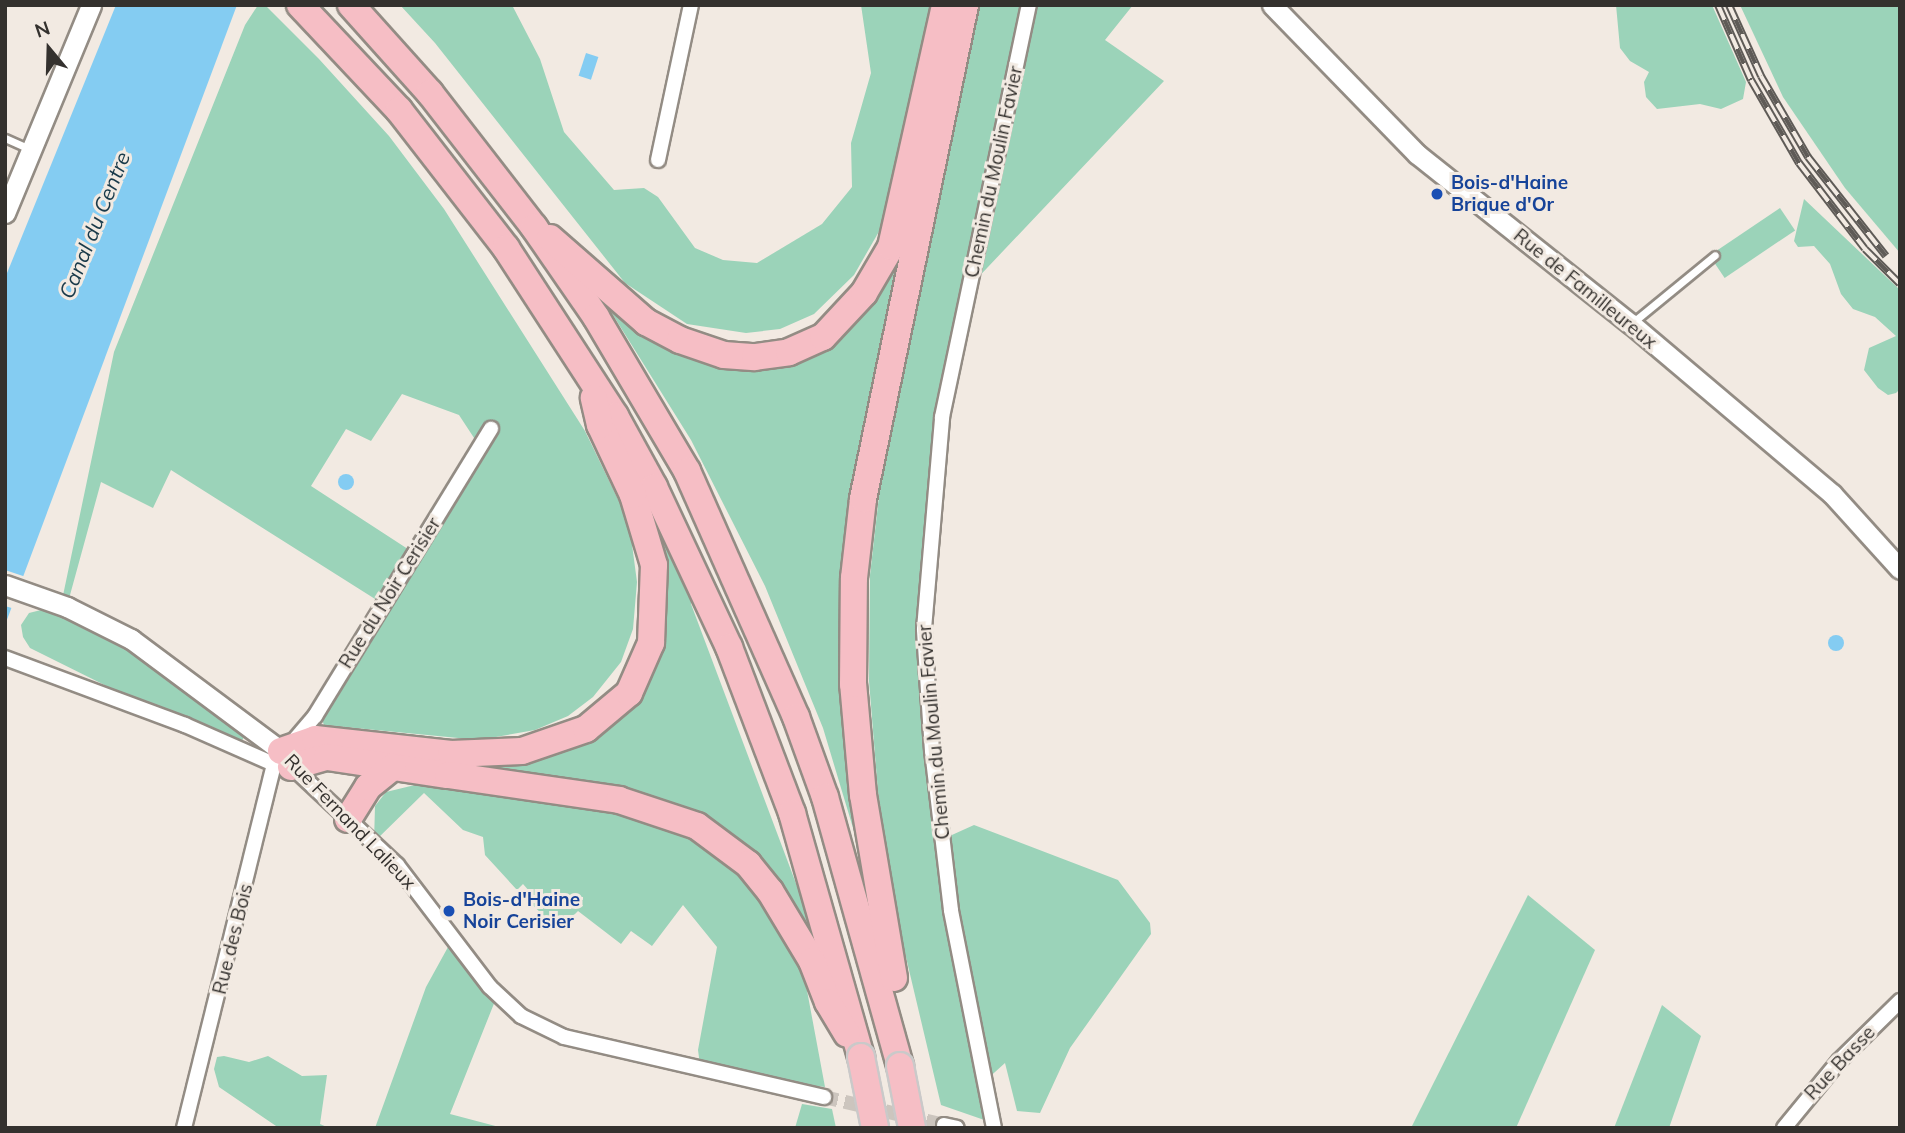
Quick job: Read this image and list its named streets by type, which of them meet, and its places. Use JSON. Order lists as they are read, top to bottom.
{
  "streets": {
    "street": [
      "Chemin du Moulin Favier",
      "Rue de Familleureux",
      "Rue du Noir Cerisier",
      "Rue Fernand Lalieux",
      "Rue des Bois",
      "Rue Basse"
    ]
  },
  "crossings": [
    ["Rue du Noir Cerisier", "Rue Fernand Lalieux"],
    ["Rue du Noir Cerisier", "Rue des Bois"],
    ["Rue Fernand Lalieux", "Rue des Bois"]
  ],
  "water": ["Canal du Centre"],
  "places": ["Bois-d'Haine Brique d'Or", "Bois-d'Haine Noir Cerisier"],
  "north": "top"
}
